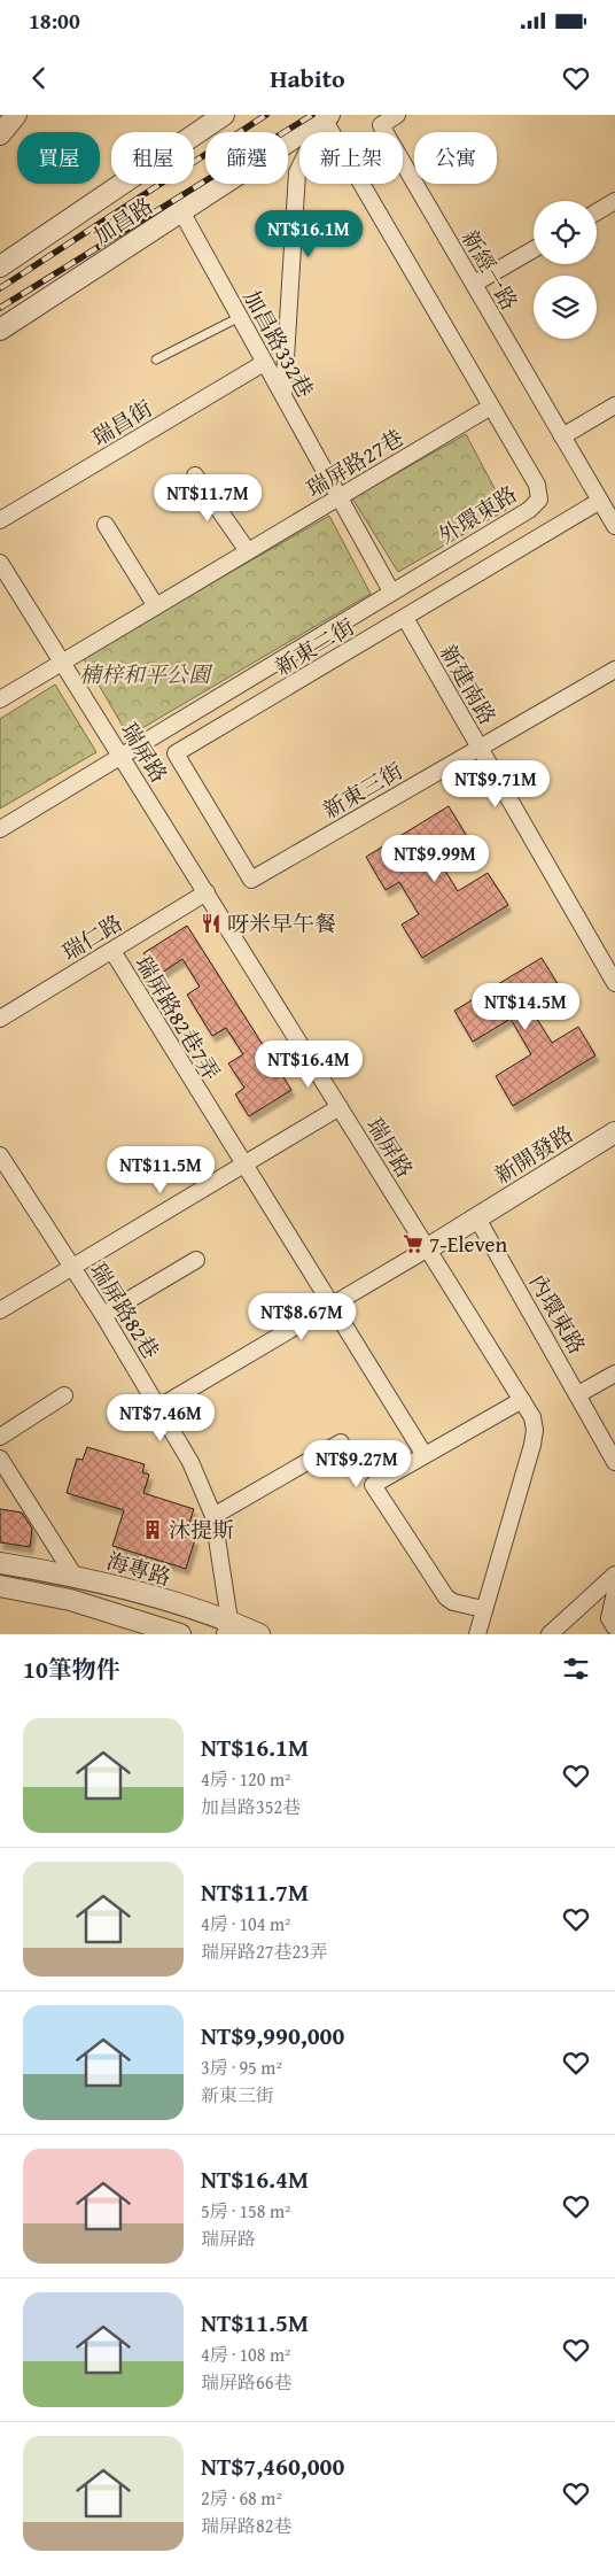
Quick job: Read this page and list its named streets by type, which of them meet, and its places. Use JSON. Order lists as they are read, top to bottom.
{
  "streets": {
    "street": [
      "加昌路",
      "新經一路",
      "加昌路332巷",
      "瑞昌街",
      "瑞屏路27巷",
      "外環東路",
      "新東二街",
      "新建南路",
      "瑞屏路",
      "新東三街",
      "瑞仁路",
      "瑞屏路82巷7弄",
      "新開發路",
      "瑞屏路82巷",
      "內環東路",
      "海專路"
    ]
  },
  "crossings": [
    ["加昌路", "加昌路332巷"],
    ["加昌路", "外環東路"],
    ["新經一路", "新東二街"],
    ["加昌路332巷", "瑞昌街"],
    ["加昌路332巷", "瑞屏路27巷"],
    ["加昌路332巷", "外環東路"],
    ["瑞屏路27巷", "外環東路"],
    ["瑞屏路27巷", "瑞屏路"],
    ["外環東路", "瑞屏路"],
    ["新東二街", "新建南路"],
    ["新東二街", "新東三街"],
    ["新建南路", "新東三街"],
    ["瑞屏路", "瑞仁路"],
    ["瑞屏路", "新開發路"],
    ["瑞仁路", "瑞屏路82巷7弄"],
    ["新開發路", "內環東路"],
    ["瑞屏路82巷", "海專路"]
  ],
  "parks": ["楠梓和平公園"],
  "places": {
    "restaurant": ["呀米早午餐"],
    "supermarket": ["7-Eleven"],
    "building": ["沐提斯"]
  },
  "page": {
    "status": "18:00",
    "header": "Habito",
    "chip": [
      "買屋",
      "租屋",
      "篩選",
      "新上架",
      "公寓"
    ],
    "price": [
      "NT$16.1M",
      "NT$11.7M",
      "NT$9.71M",
      "NT$9.99M",
      "NT$14.5M",
      "NT$16.4M",
      "NT$11.5M",
      "NT$8.67M",
      "NT$7.46M",
      "NT$9.27M"
    ],
    "heading": "10筆物件",
    "list": [
      {
        "name": "NT$16.1M",
        "note": "4房 · 120 m² · 加昌路352巷"
      },
      {
        "name": "NT$11.7M",
        "note": "4房 · 104 m² · 瑞屏路27巷23弄"
      },
      {
        "name": "NT$9,990,000",
        "note": "3房 · 95 m² · 新東三街"
      },
      {
        "name": "NT$16.4M",
        "note": "5房 · 158 m² · 瑞屏路"
      },
      {
        "name": "NT$11.5M",
        "note": "4房 · 108 m² · 瑞屏路66巷"
      },
      {
        "name": "NT$7,460,000",
        "note": "2房 · 68 m² · 瑞屏路82巷"
      }
    ]
  }
}
